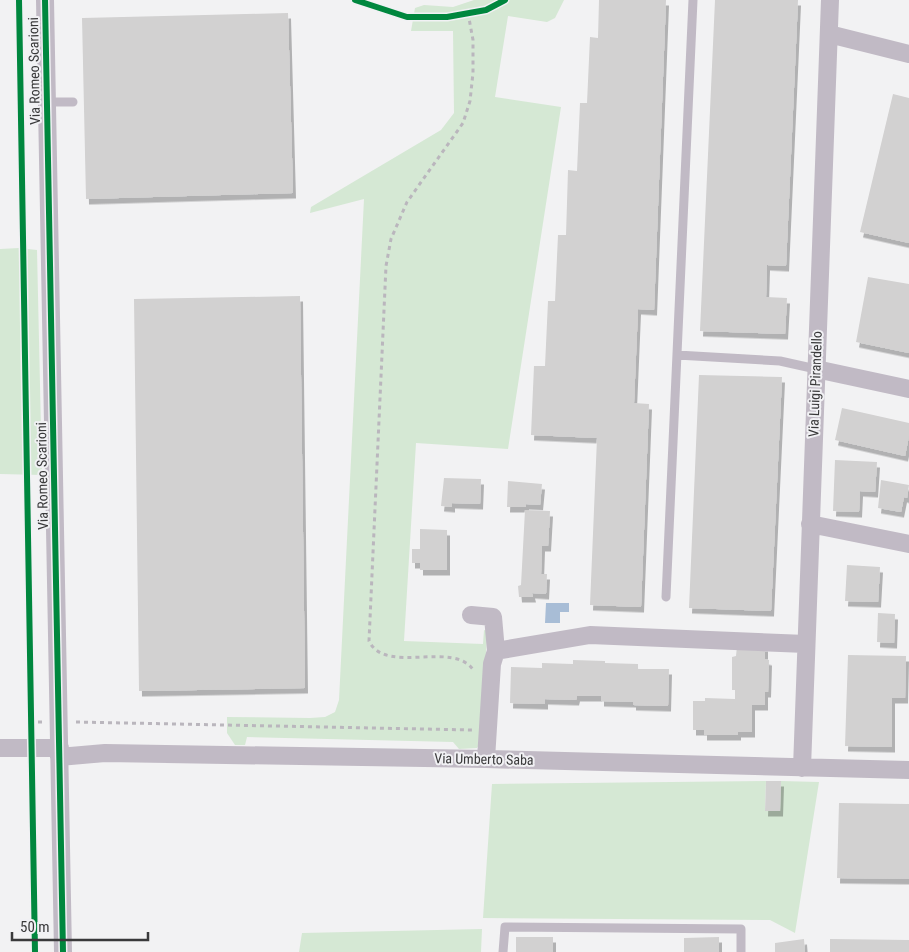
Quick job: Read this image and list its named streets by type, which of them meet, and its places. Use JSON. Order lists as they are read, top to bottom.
{
  "streets": {
    "street": ["Via Romeo Scarioni", "Via Luigi Pirandello", "Via Umberto Saba"]
  },
  "crossings": [
    ["Via Romeo Scarioni", "Via Umberto Saba"],
    ["Via Luigi Pirandello", "Via Umberto Saba"]
  ],
  "scale_bar": "50 m"
}
